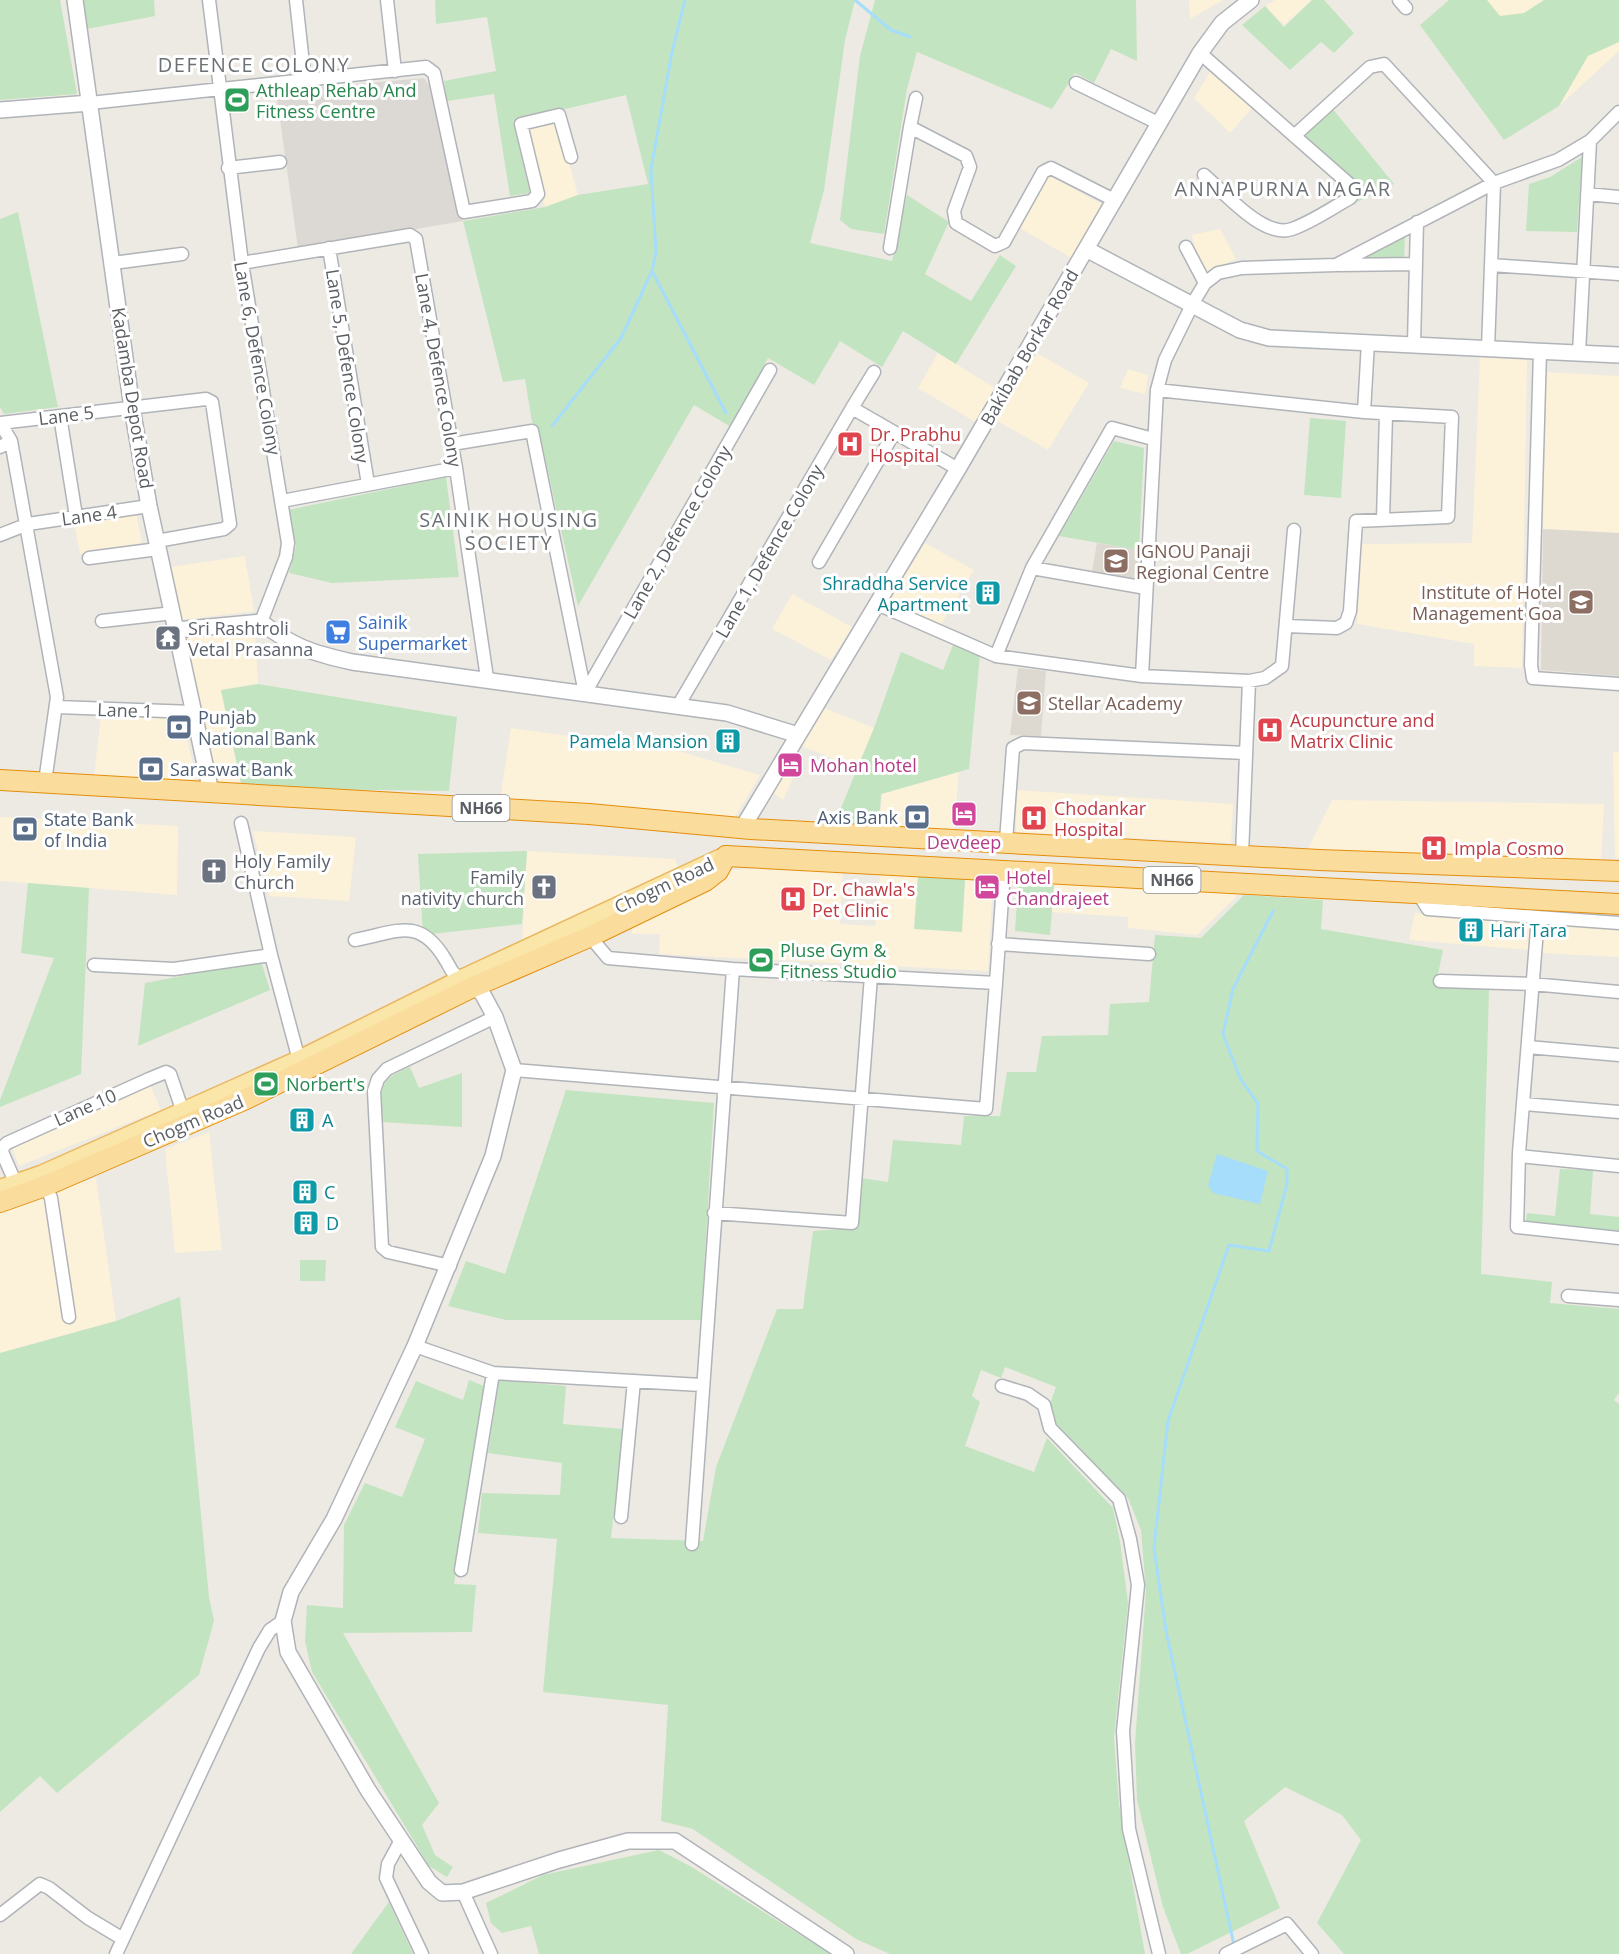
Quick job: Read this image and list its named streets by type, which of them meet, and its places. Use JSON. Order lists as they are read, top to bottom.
{
  "streets": {
    "highway": ["NH66", "Chogm Road"],
    "street": [
      "Bakibab Borkar Road",
      "Lane 6, Defence Colony",
      "Lane 5, Defence Colony",
      "Lane 4, Defence Colony",
      "Kadamba Depot Road",
      "Lane 5",
      "Lane 4",
      "Lane 2, Defence Colony",
      "Lane 1, Defence Colony",
      "Lane 1",
      "Lane 10"
    ]
  },
  "crossings": [
    ["Bakibab Borkar Road", "NH66"],
    ["Lane 6, Defence Colony", "Lane 4, Defence Colony"],
    ["Lane 5, Defence Colony", "Lane 4, Defence Colony"],
    ["Kadamba Depot Road", "Lane 5"],
    ["Kadamba Depot Road", "Lane 4"],
    ["Kadamba Depot Road", "Lane 1"],
    ["Kadamba Depot Road", "NH66"],
    ["NH66", "Chogm Road"],
    ["Chogm Road", "Lane 10"]
  ],
  "districts": ["DEFENCE COLONY", "ANNAPURNA NAGAR", "SAINIK HOUSING SOCIETY"],
  "places": {
    "sports": ["Athleap Rehab And Fitness Centre", "Pluse Gym & Fitness Studio", "Norbert's"],
    "hospital": [
      "Dr. Prabhu Hospital",
      "Acupuncture and Matrix Clinic",
      "Chodankar Hospital",
      "Impla Cosmo",
      "Dr. Chawla's Pet Clinic"
    ],
    "school or university": ["IGNOU Panaji Regional Centre", "Institute of Hotel Management Goa", "Stellar Academy"],
    "building": [
      "Shraddha Service Apartment",
      "Pamela Mansion",
      "Hari Tara",
      "A",
      "C",
      "D"
    ],
    "supermarket": ["Sainik Supermarket"],
    "temple": ["Sri Rashtroli Vetal Prasanna"],
    "bank": [
      "Punjab National Bank",
      "Saraswat Bank",
      "Axis Bank",
      "State Bank of India"
    ],
    "hotel": ["Mohan hotel", "Devdeep", "Hotel Chandrajeet"],
    "church": ["Holy Family Church", "Family nativity church"]
  }
}
